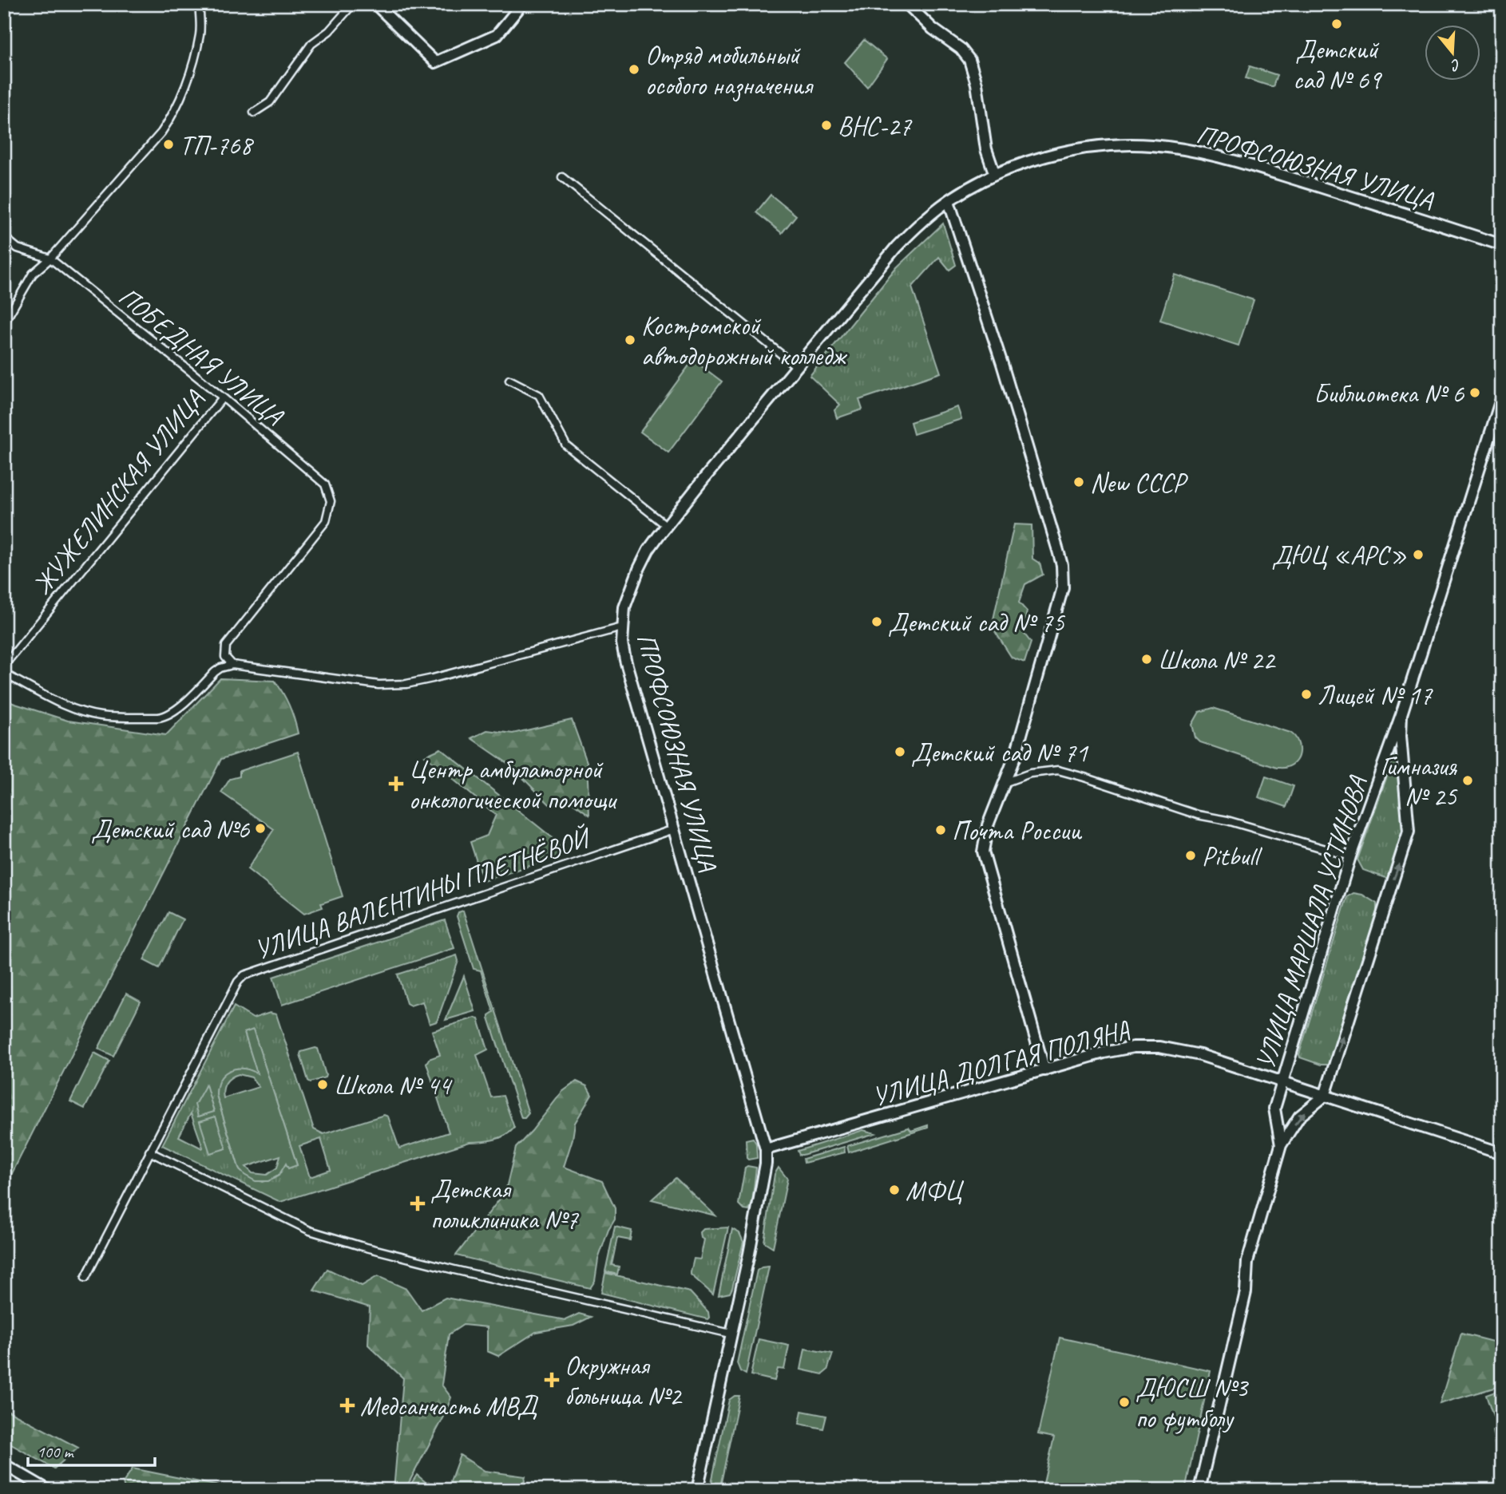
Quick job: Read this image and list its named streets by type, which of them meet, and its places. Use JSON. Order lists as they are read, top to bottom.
{
  "streets": {
    "street": [
      "ПРОФСОЮЗНАЯ УЛИЦА",
      "ПОБЕДНАЯ УЛИЦА",
      "ЖУЖЕЛИНСКАЯ УЛИЦА",
      "УЛИЦА ВАЛЕНТИНЫ ПЛЕТНЁВОЙ",
      "УЛИЦА МАРШАЛА УСТИНОВА",
      "УЛИЦА ДОЛГАЯ ПОЛЯНА"
    ]
  },
  "crossings": [
    ["ПРОФСОЮЗНАЯ УЛИЦА", "УЛИЦА ВАЛЕНТИНЫ ПЛЕТНЁВОЙ"],
    ["ПРОФСОЮЗНАЯ УЛИЦА", "УЛИЦА ДОЛГАЯ ПОЛЯНА"],
    ["ПОБЕДНАЯ УЛИЦА", "ЖУЖЕЛИНСКАЯ УЛИЦА"],
    ["УЛИЦА МАРШАЛА УСТИНОВА", "УЛИЦА ДОЛГАЯ ПОЛЯНА"]
  ],
  "places": {
    "other": [
      "Детский сад № 69",
      "Отряд мобильный особого назначения",
      "ВНС-27",
      "ТП-768",
      "Костромской автодорожный колледж",
      "Библиотека № 6",
      "New СССР",
      "ДЮЦ «АРС»",
      "Детский сад № 75",
      "Школа № 22",
      "Лицей № 17",
      "Детский сад № 71",
      "Гимназия № 25",
      "Детский сад №6",
      "Почта России",
      "Pitbull",
      "Школа № 44",
      "МФЦ",
      "ДЮСШ №3 по футболу"
    ],
    "health": [
      "Центр амбулаторной онкологической помощи",
      "Детская поликлиника №7",
      "Окружная больница №2",
      "Медсанчасть МВД"
    ]
  },
  "scale_bar": "100 m",
  "north": "bottom"
}
